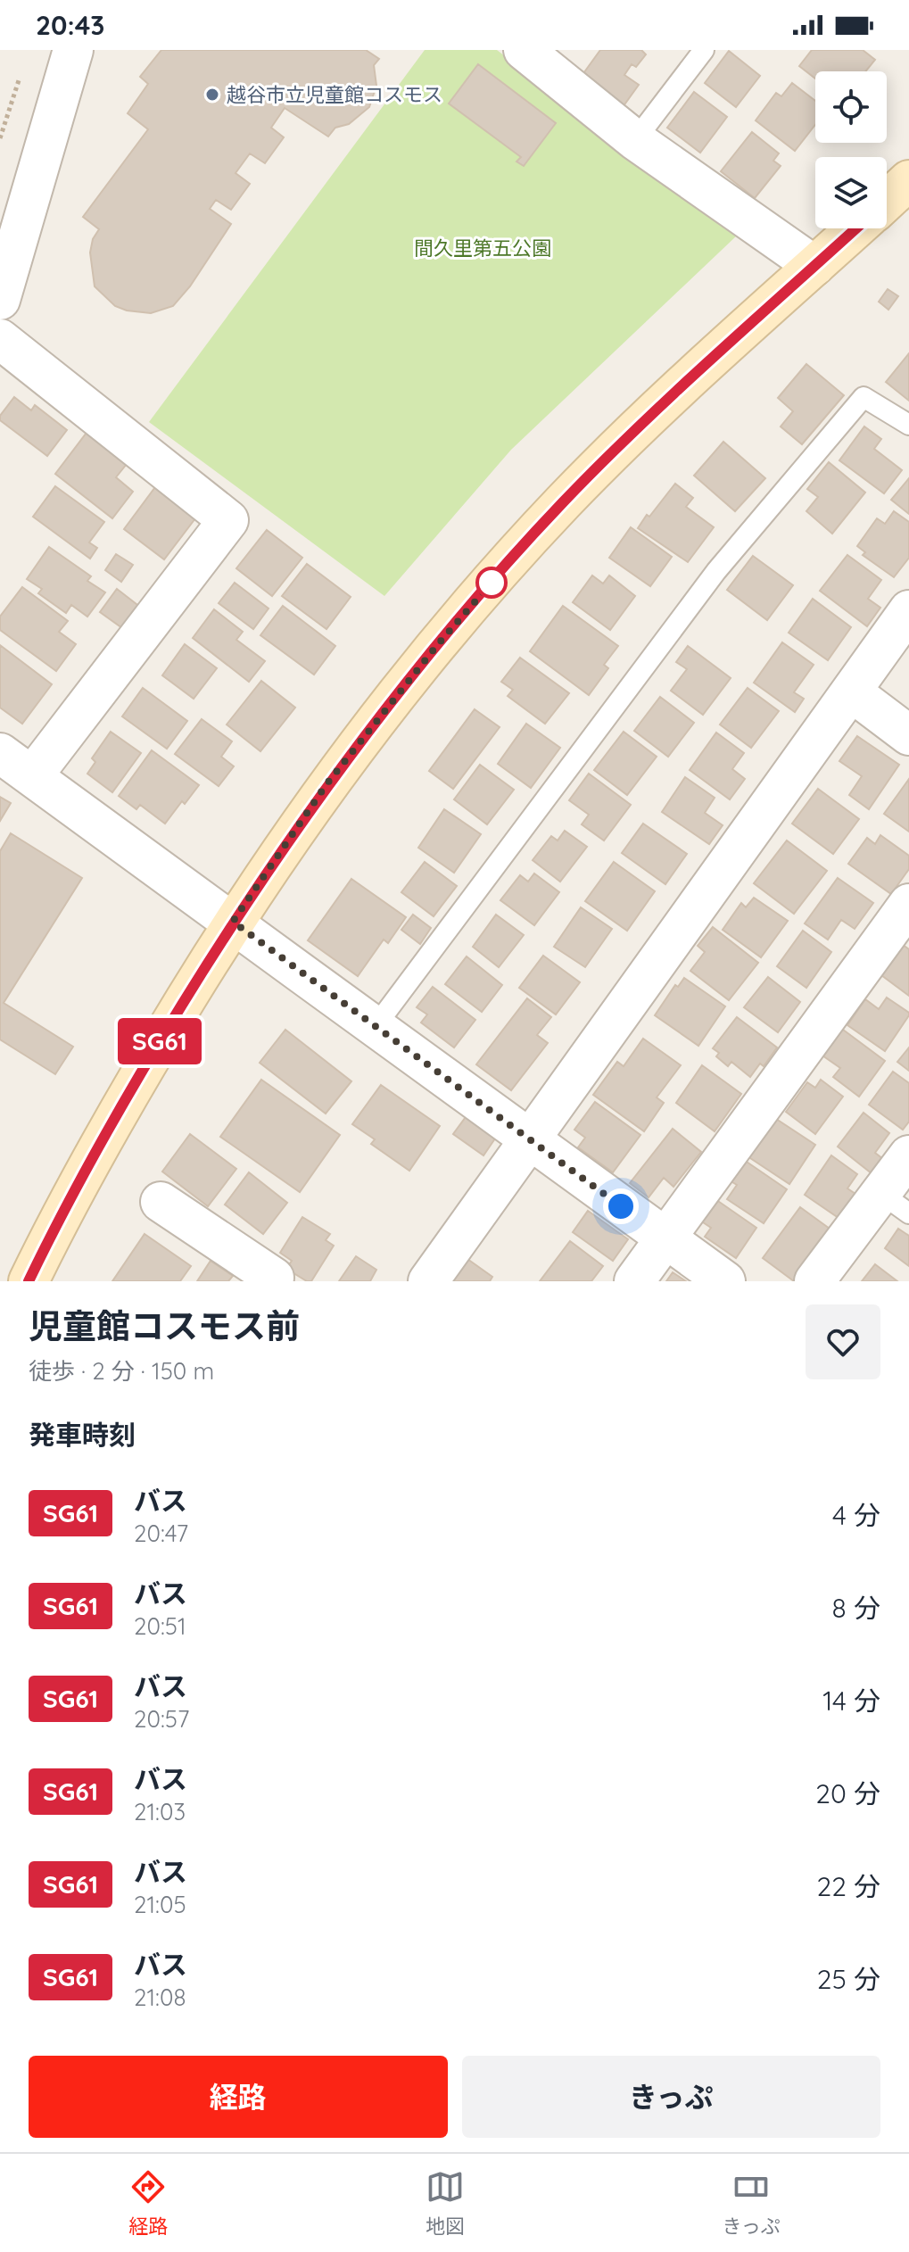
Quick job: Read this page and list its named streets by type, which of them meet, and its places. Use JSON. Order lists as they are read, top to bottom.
{
  "parks": ["間久里第五公園"],
  "places": ["越谷市立児童館コスモス"],
  "lines": ["bus line SG61"],
  "page": {
    "status": "20:43",
    "on_map": "SG61",
    "heading": [
      ["児童館コスモス前", "徒歩 · 2 分 · 150 m"],
      "発車時刻"
    ],
    "list": [
      {
        "mark": "SG61",
        "name": "バス",
        "note": "20:47",
        "value": "4 分"
      },
      {
        "mark": "SG61",
        "name": "バス",
        "note": "20:51",
        "value": "8 分"
      },
      {
        "mark": "SG61",
        "name": "バス",
        "note": "20:57",
        "value": "14 分"
      },
      {
        "mark": "SG61",
        "name": "バス",
        "note": "21:03",
        "value": "20 分"
      },
      {
        "mark": "SG61",
        "name": "バス",
        "note": "21:05",
        "value": "22 分"
      },
      {
        "mark": "SG61",
        "name": "バス",
        "note": "21:08",
        "value": "25 分"
      }
    ],
    "buttons": ["経路", "きっぷ"],
    "tabs": ["経路", "地図", "きっぷ"]
  }
}
